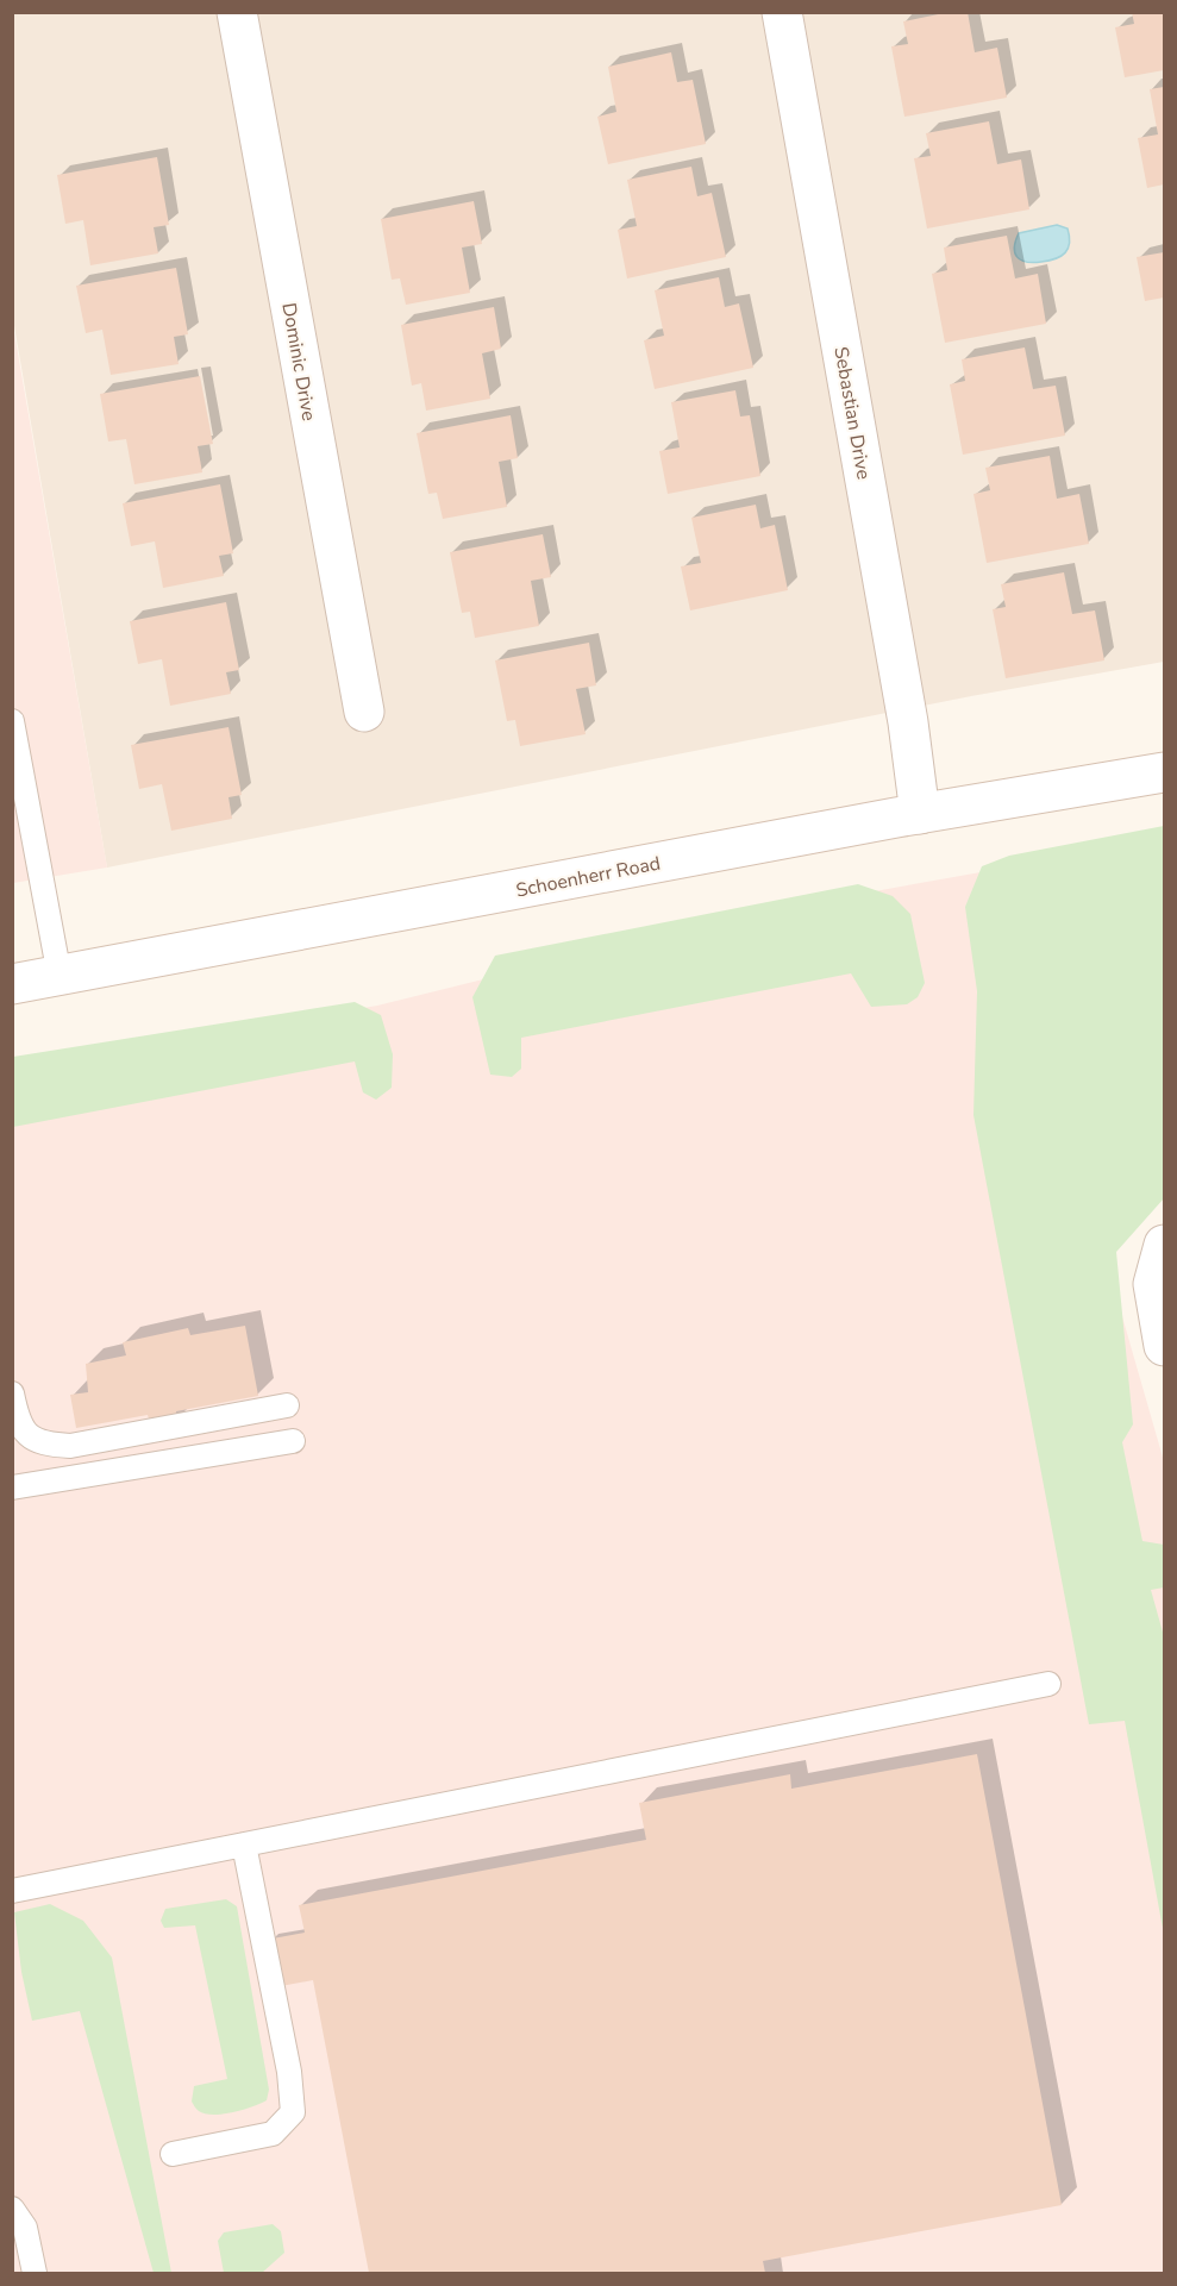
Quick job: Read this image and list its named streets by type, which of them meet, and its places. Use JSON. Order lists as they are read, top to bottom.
{
  "streets": {
    "street": ["Dominic Drive", "Sebastian Drive", "Schoenherr Road"]
  },
  "crossings": [
    ["Sebastian Drive", "Schoenherr Road"]
  ]
}
